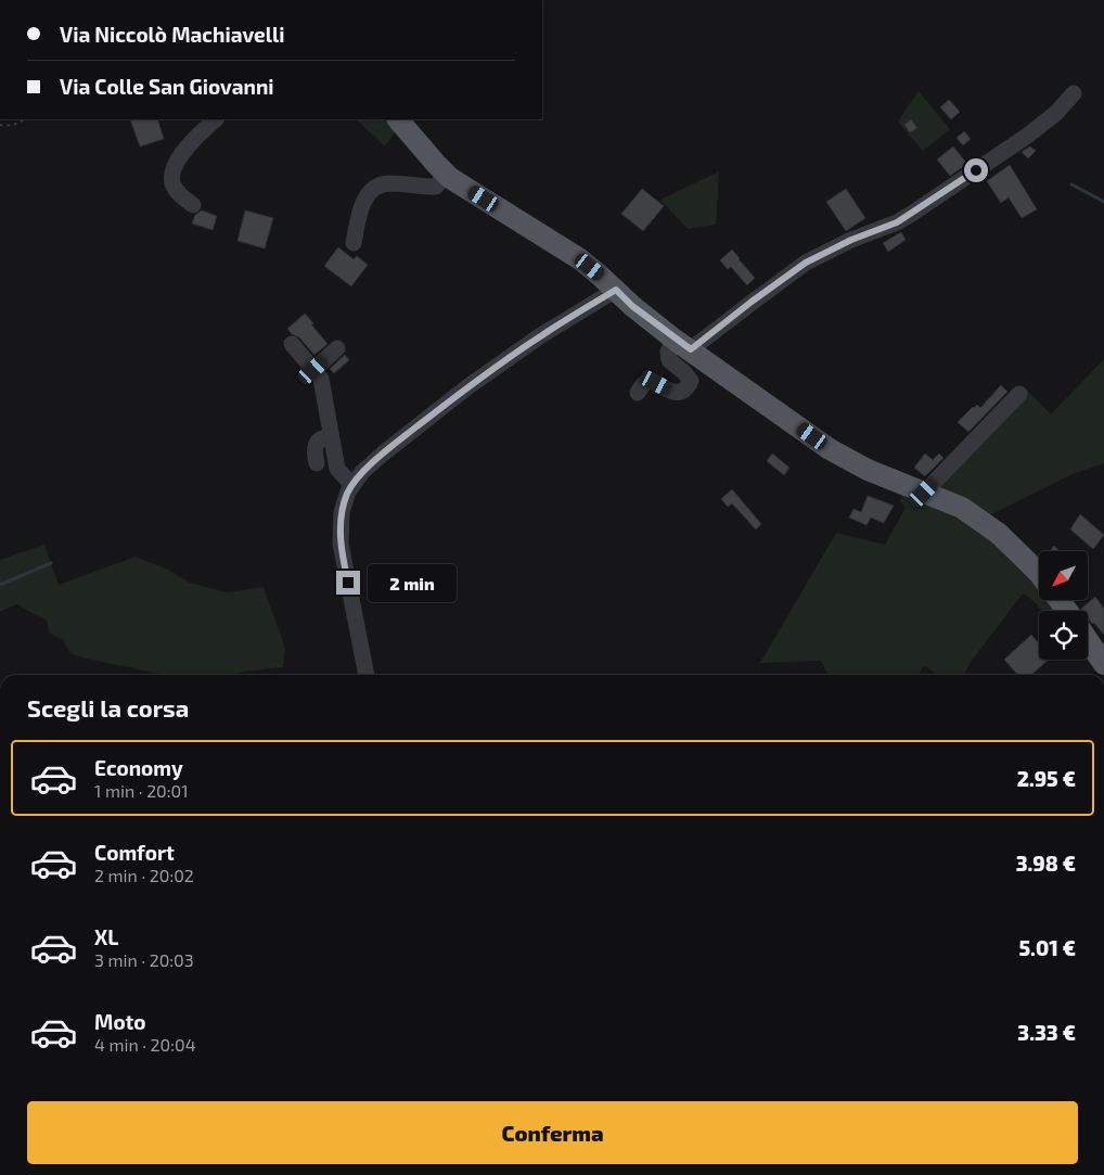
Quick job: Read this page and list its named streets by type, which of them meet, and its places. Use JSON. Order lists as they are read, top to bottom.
{
  "north": "bottom left",
  "page": {
    "banner": ["Via Niccolò Machiavelli", "Via Colle San Giovanni"],
    "bubble": "2 min",
    "heading": "Scegli la corsa",
    "list": [
      {
        "name": "Economy",
        "note": "1 min · 20:01",
        "value": "2.95 €"
      },
      {
        "name": "Comfort",
        "note": "2 min · 20:02",
        "value": "3.98 €"
      },
      {
        "name": "XL",
        "note": "3 min · 20:03",
        "value": "5.01 €"
      },
      {
        "name": "Moto",
        "note": "4 min · 20:04",
        "value": "3.33 €"
      }
    ],
    "buttons": "Conferma"
  }
}
